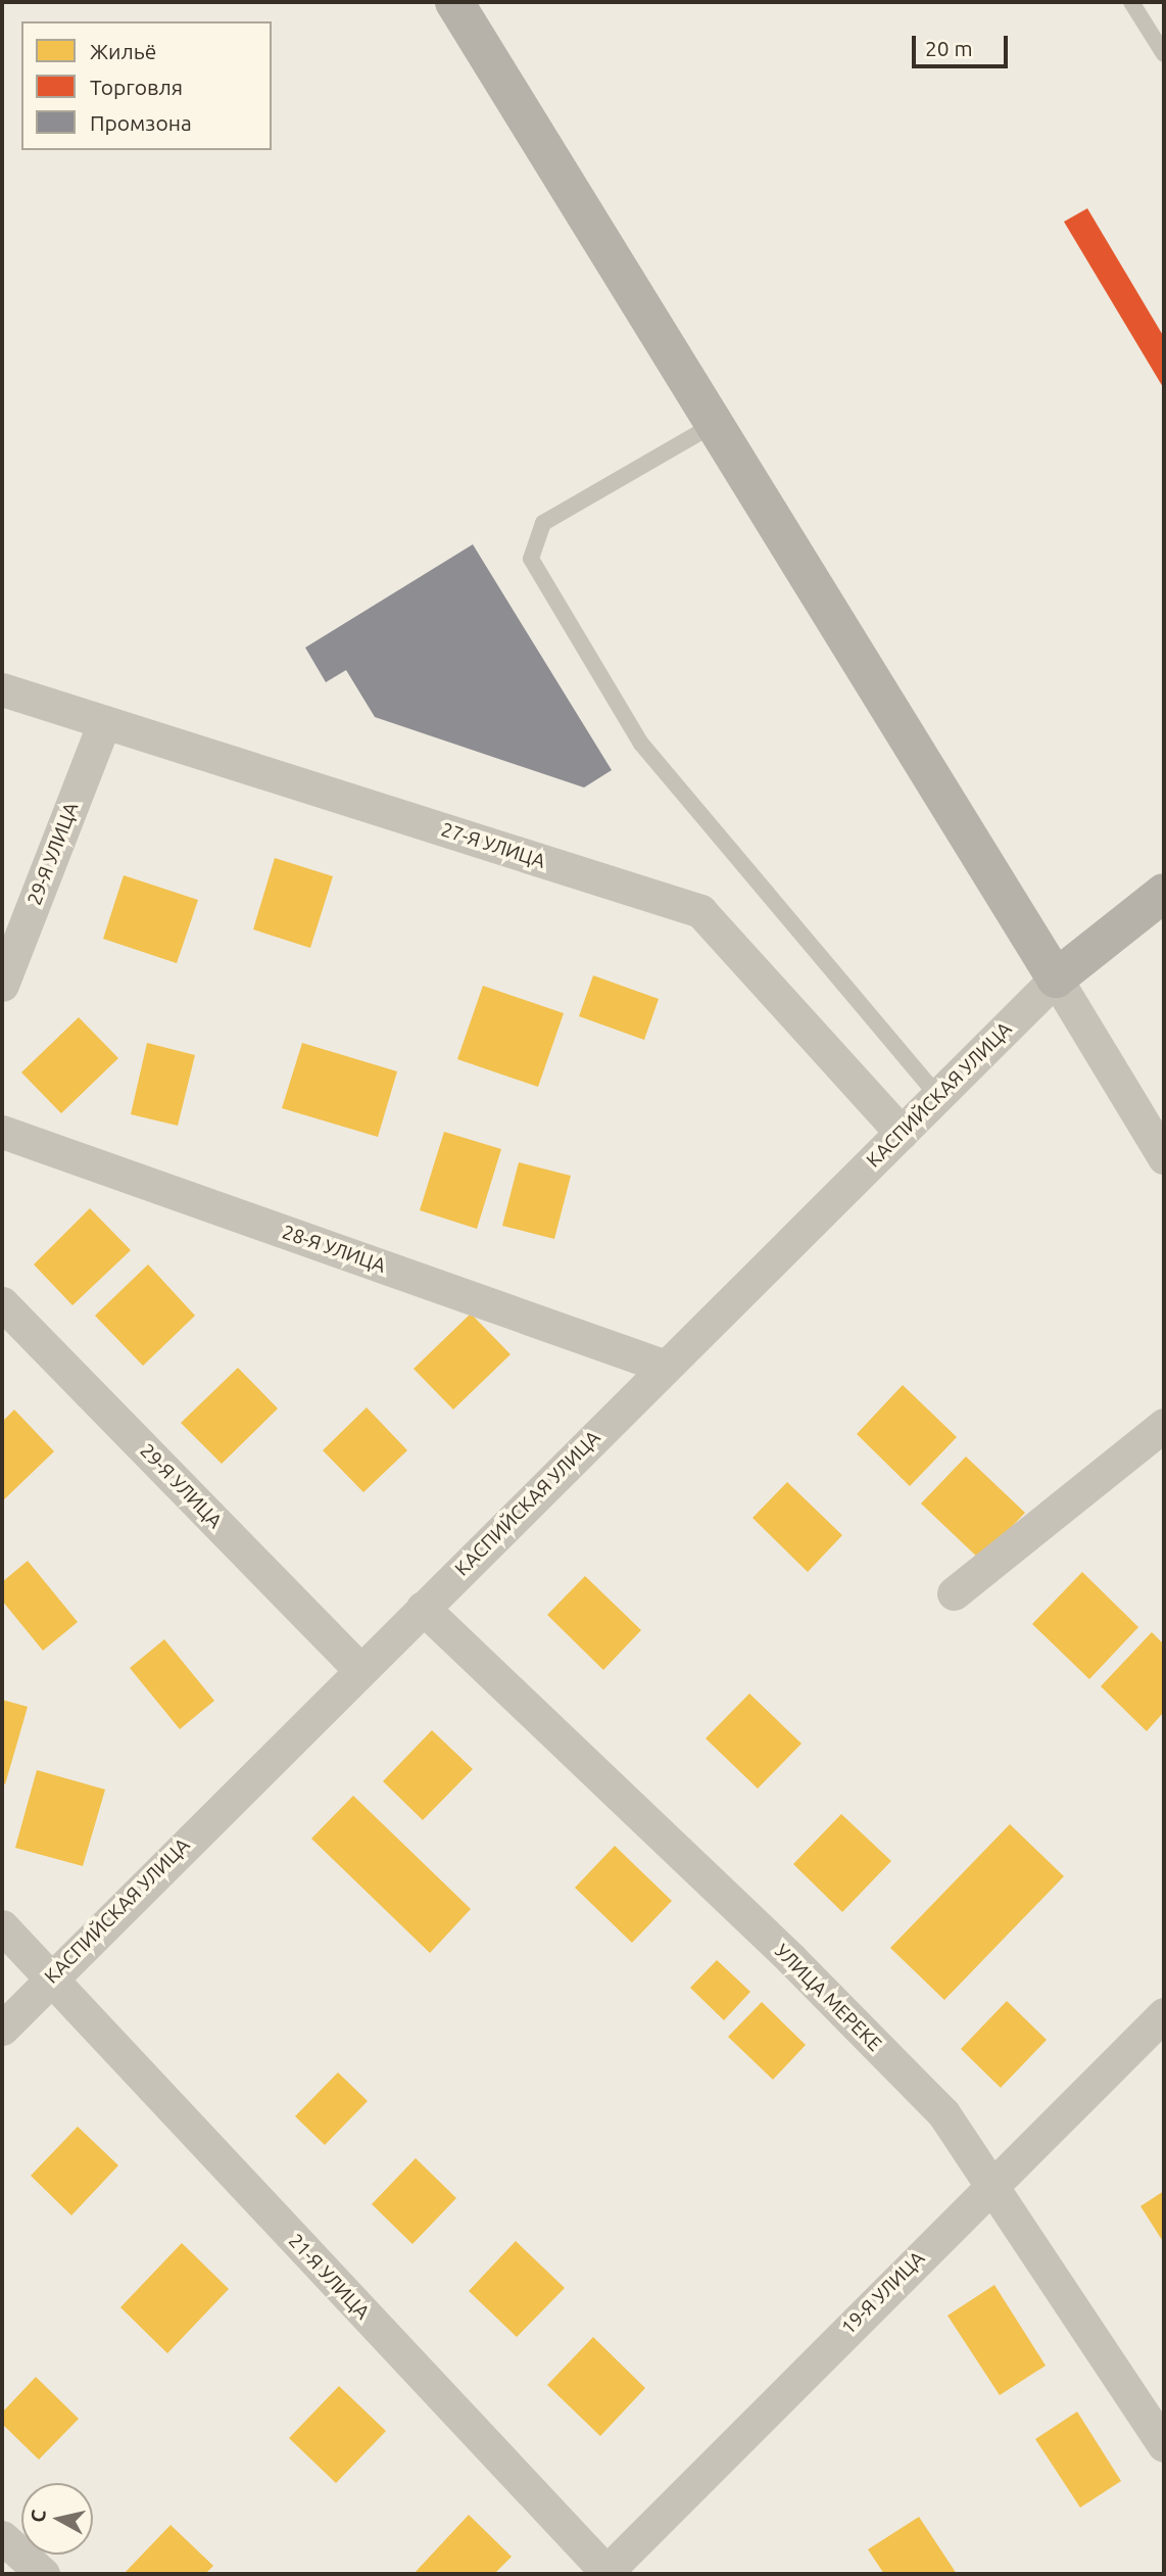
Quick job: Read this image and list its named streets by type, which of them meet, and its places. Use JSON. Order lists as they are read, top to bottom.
{
  "streets": {
    "street": [
      "27-Я УЛИЦА",
      "29-Я УЛИЦА",
      "КАСПИЙСКАЯ УЛИЦА",
      "28-Я УЛИЦА",
      "УЛИЦА МЕРЕКЕ",
      "21-Я УЛИЦА",
      "19-Я УЛИЦА"
    ]
  },
  "crossings": [
    ["27-Я УЛИЦА", "29-Я УЛИЦА"],
    ["27-Я УЛИЦА", "КАСПИЙСКАЯ УЛИЦА"],
    ["29-Я УЛИЦА", "КАСПИЙСКАЯ УЛИЦА"],
    ["КАСПИЙСКАЯ УЛИЦА", "28-Я УЛИЦА"],
    ["КАСПИЙСКАЯ УЛИЦА", "УЛИЦА МЕРЕКЕ"],
    ["КАСПИЙСКАЯ УЛИЦА", "21-Я УЛИЦА"],
    ["УЛИЦА МЕРЕКЕ", "19-Я УЛИЦА"],
    ["21-Я УЛИЦА", "19-Я УЛИЦА"]
  ],
  "legend": ["Жильё", "Торговля", "Промзона"],
  "scale_bar": "20 m",
  "north": "left"
}
